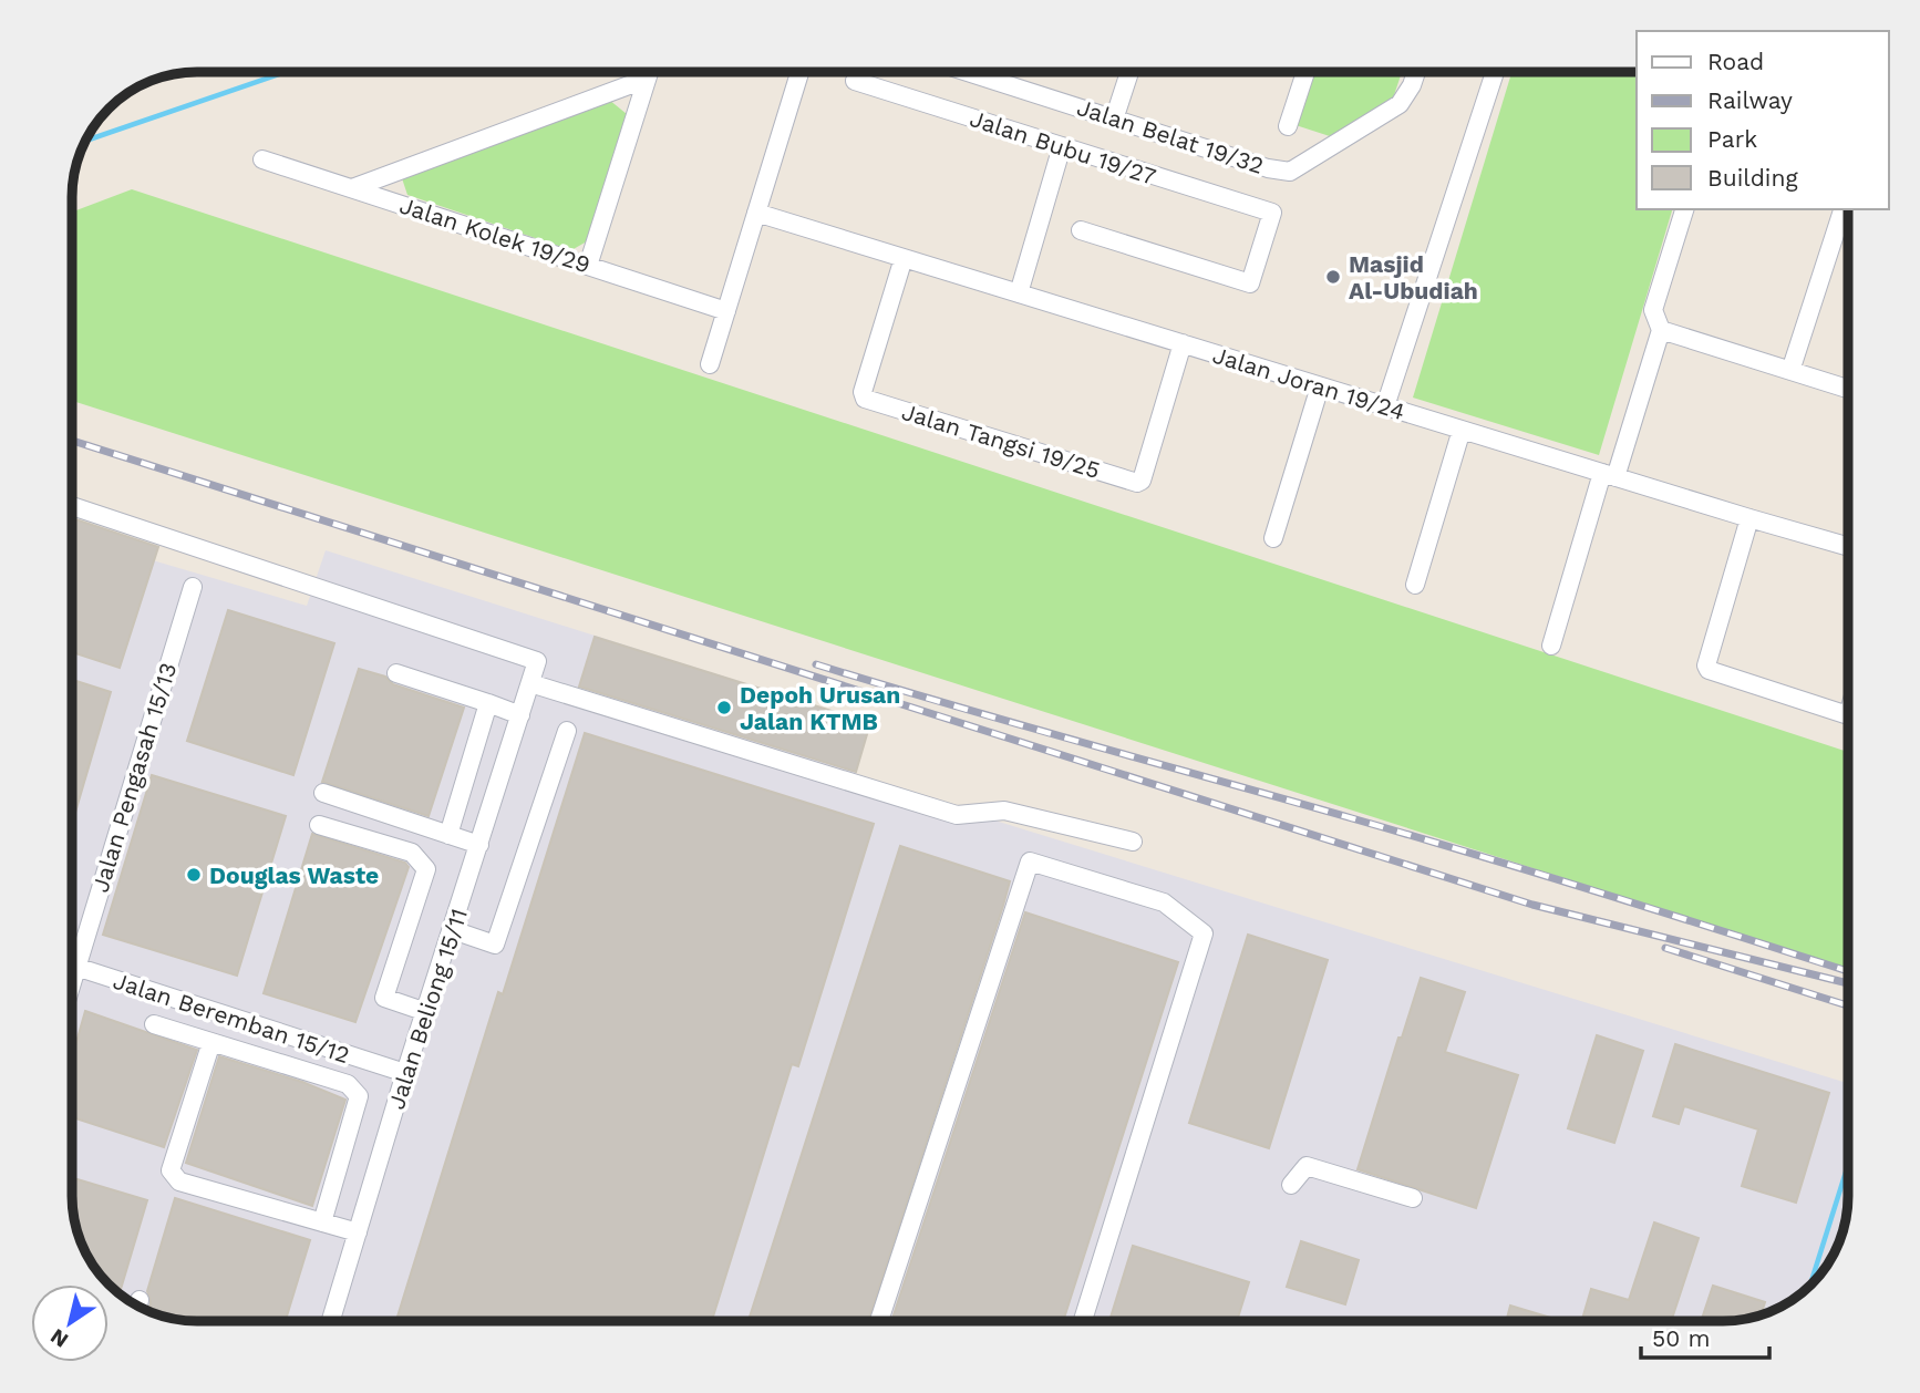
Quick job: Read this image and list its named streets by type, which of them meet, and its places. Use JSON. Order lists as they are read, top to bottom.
{
  "streets": {
    "street": [
      "Jalan Belat 19/32",
      "Jalan Bubu 19/27",
      "Jalan Kolek 19/29",
      "Jalan Joran 19/24",
      "Jalan Tangsi 19/25",
      "Jalan Pengasah 15/13",
      "Jalan Beliong 15/11",
      "Jalan Beremban 15/12"
    ]
  },
  "crossings": [
    ["Jalan Joran 19/24", "Jalan Tangsi 19/25"],
    ["Jalan Beliong 15/11", "Jalan Beremban 15/12"]
  ],
  "places": ["Masjid Al-Ubudiah", "Depoh Urusan Jalan KTMB", "Douglas Waste"],
  "legend": [
    "Road",
    "Railway",
    "Park",
    "Building"
  ],
  "scale_bar": "50 m",
  "north": "bottom left"
}
